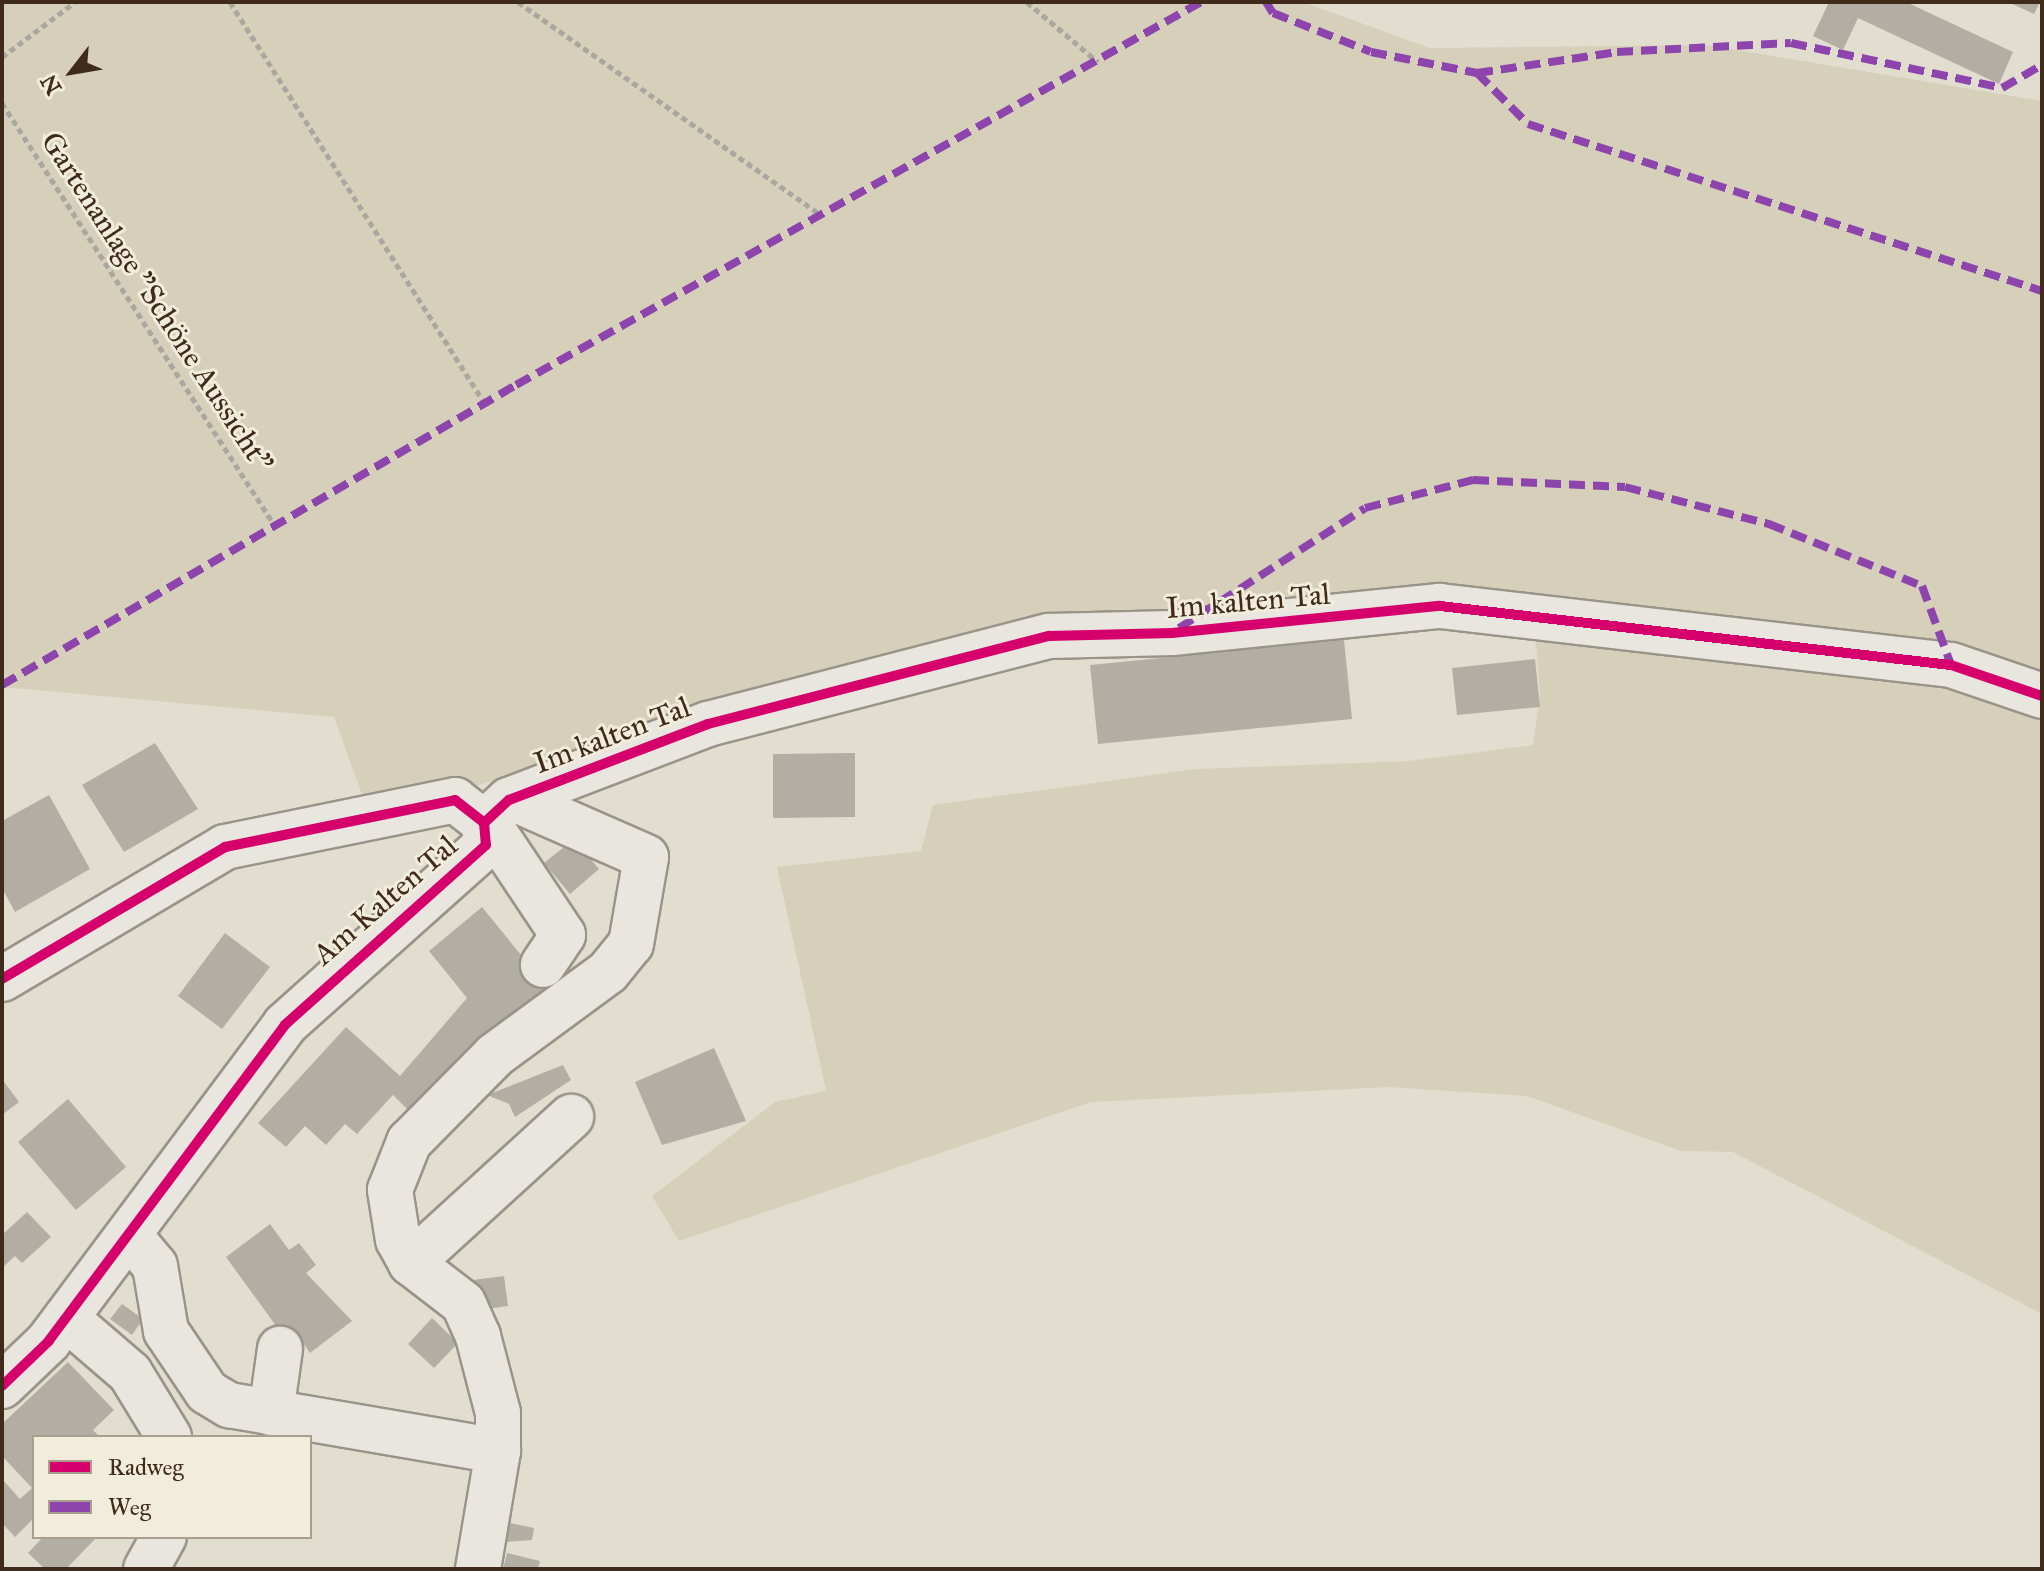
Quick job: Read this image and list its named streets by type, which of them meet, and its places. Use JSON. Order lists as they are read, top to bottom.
{
  "streets": {
    "street": ["Im kalten Tal", "Am Kalten Tal"],
    "path": ["Gartenanlage \"Schöne Aussicht\""]
  },
  "crossings": [
    ["Im kalten Tal", "Am Kalten Tal"]
  ],
  "legend": ["Radweg", "Weg"],
  "north": "bottom left"
}
